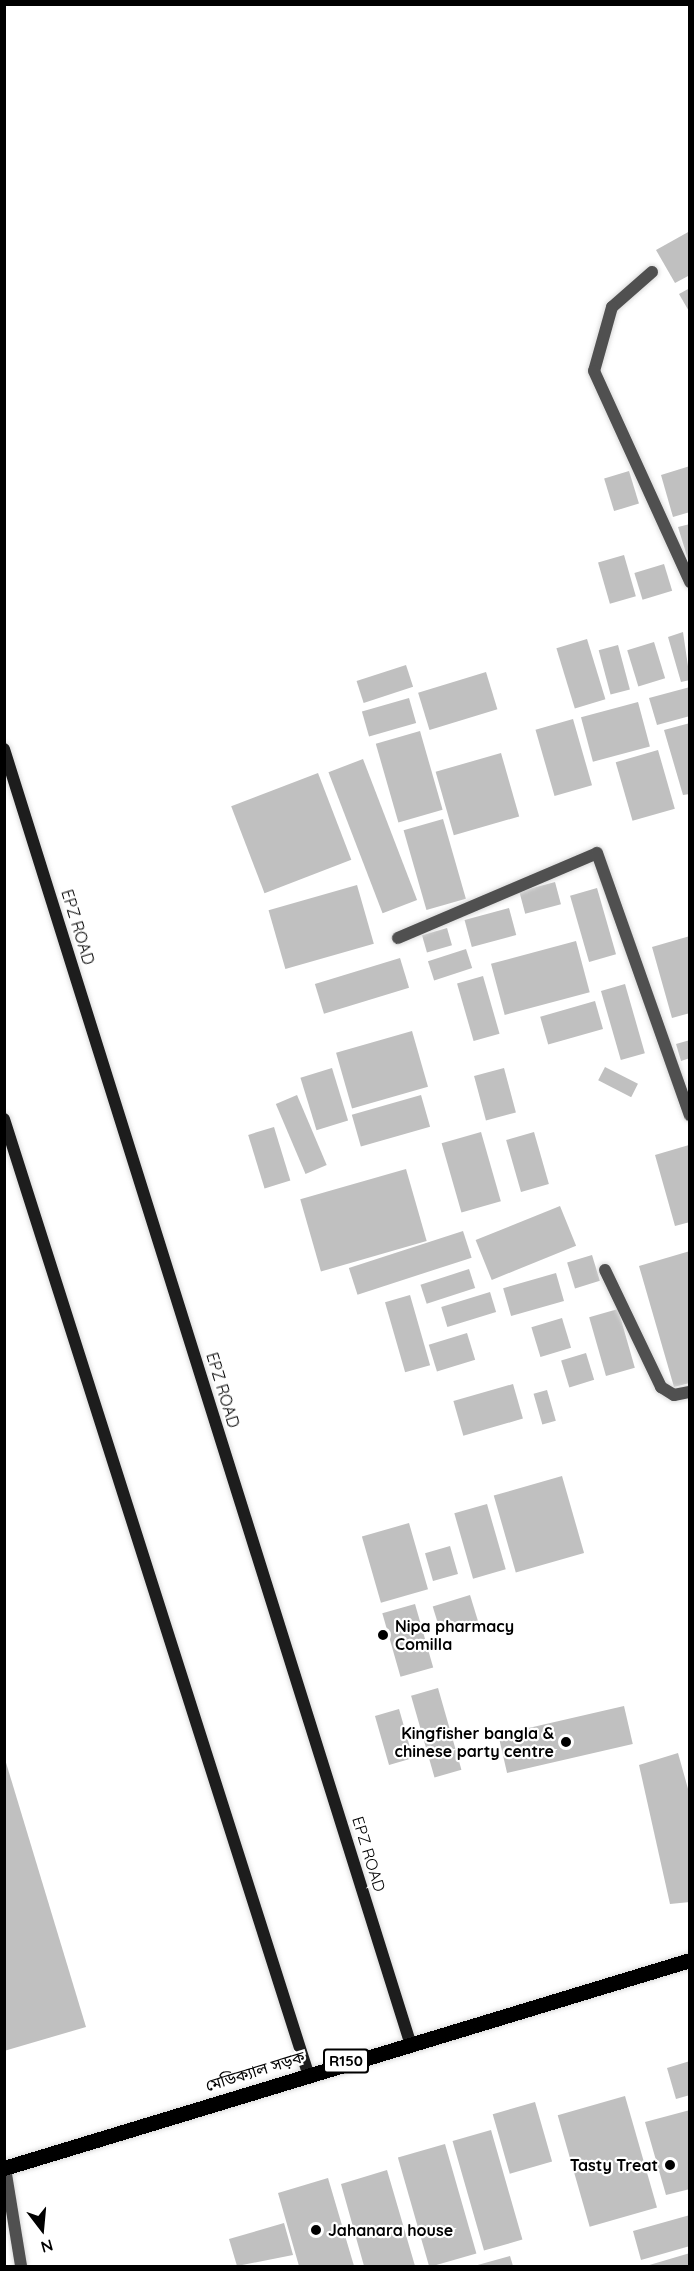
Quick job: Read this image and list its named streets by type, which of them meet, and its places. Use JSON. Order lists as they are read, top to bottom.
{
  "streets": {
    "main road": ["EPZ ROAD", "R150", "মেডিক্যাল সড়ক"]
  },
  "crossings": [
    ["EPZ ROAD", "মেডিক্যাল সড়ক"]
  ],
  "places": [
    "Nipa pharmacy Comilla",
    "Kingfisher bangla & chinese party centre",
    "Tasty Treat",
    "Jahanara house"
  ],
  "north": "bottom"
}
